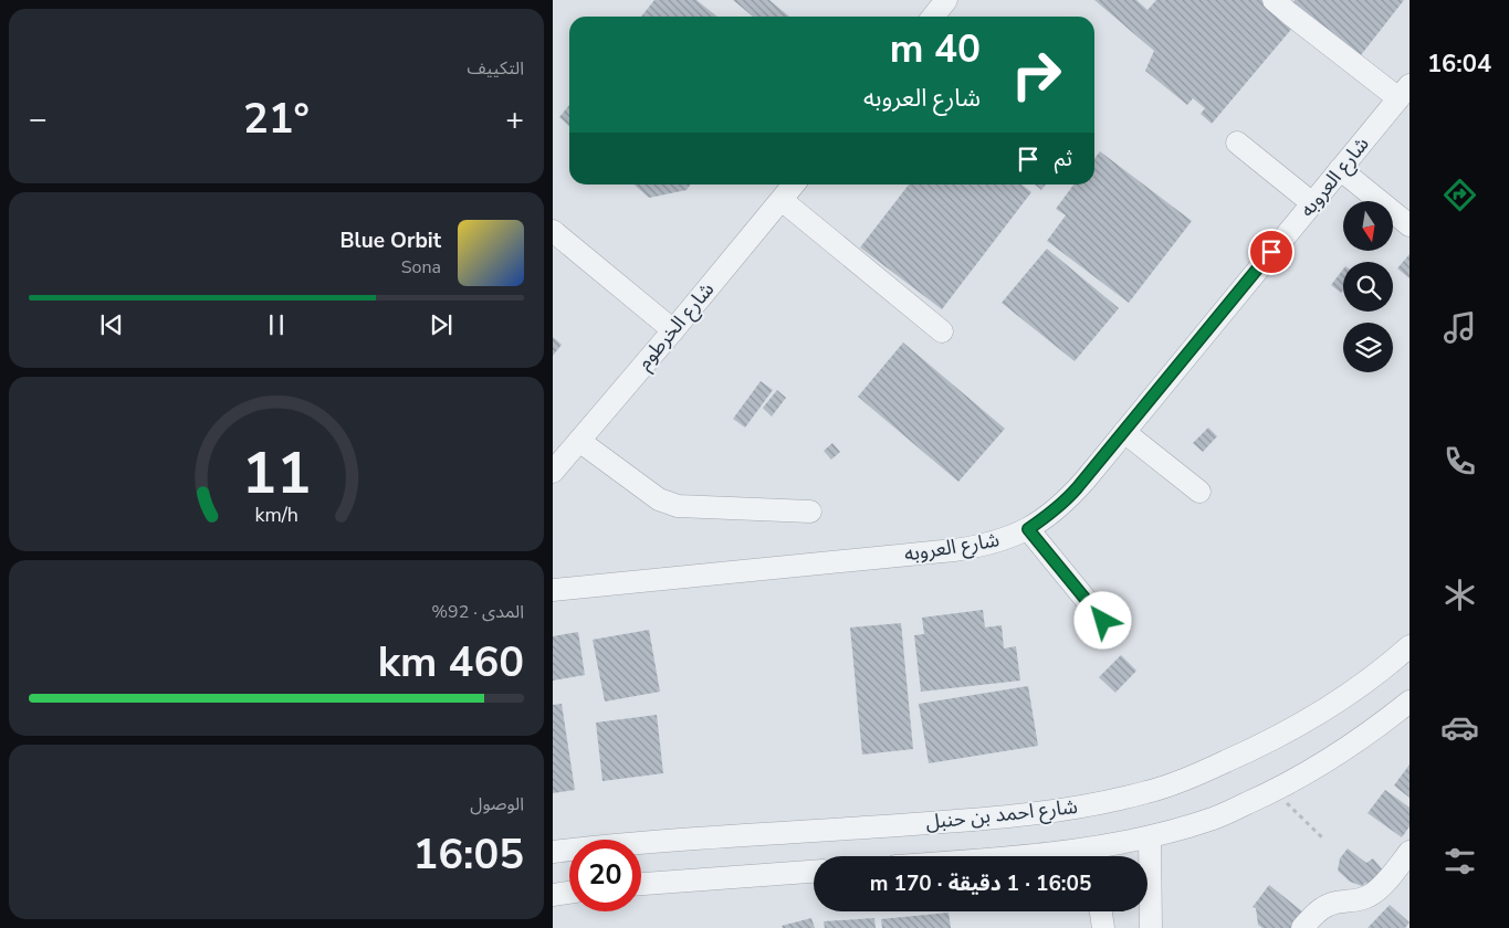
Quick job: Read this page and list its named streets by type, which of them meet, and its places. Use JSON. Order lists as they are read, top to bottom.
{
  "streets": {
    "street": ["شارع العروبه", "شارع الخرطوم", "شارع احمد بن حنبل"]
  },
  "north": "bottom",
  "page": {
    "tabs": "16:04",
    "tile": [
      "التكييف",
      ["المدى · 92%", "460 km"],
      ["الوصول", "16:05"]
    ],
    "turn": ["40 m", "شارع العروبه"],
    "heat": ["−", "21°", "+"],
    "then": "ثم",
    "song": ["Blue Orbit", "Sona"],
    "limit": "20",
    "trip": "16:05 · 1 دقيقة · 170 m",
    "gauge": ["11", "km/h"]
  }
}
